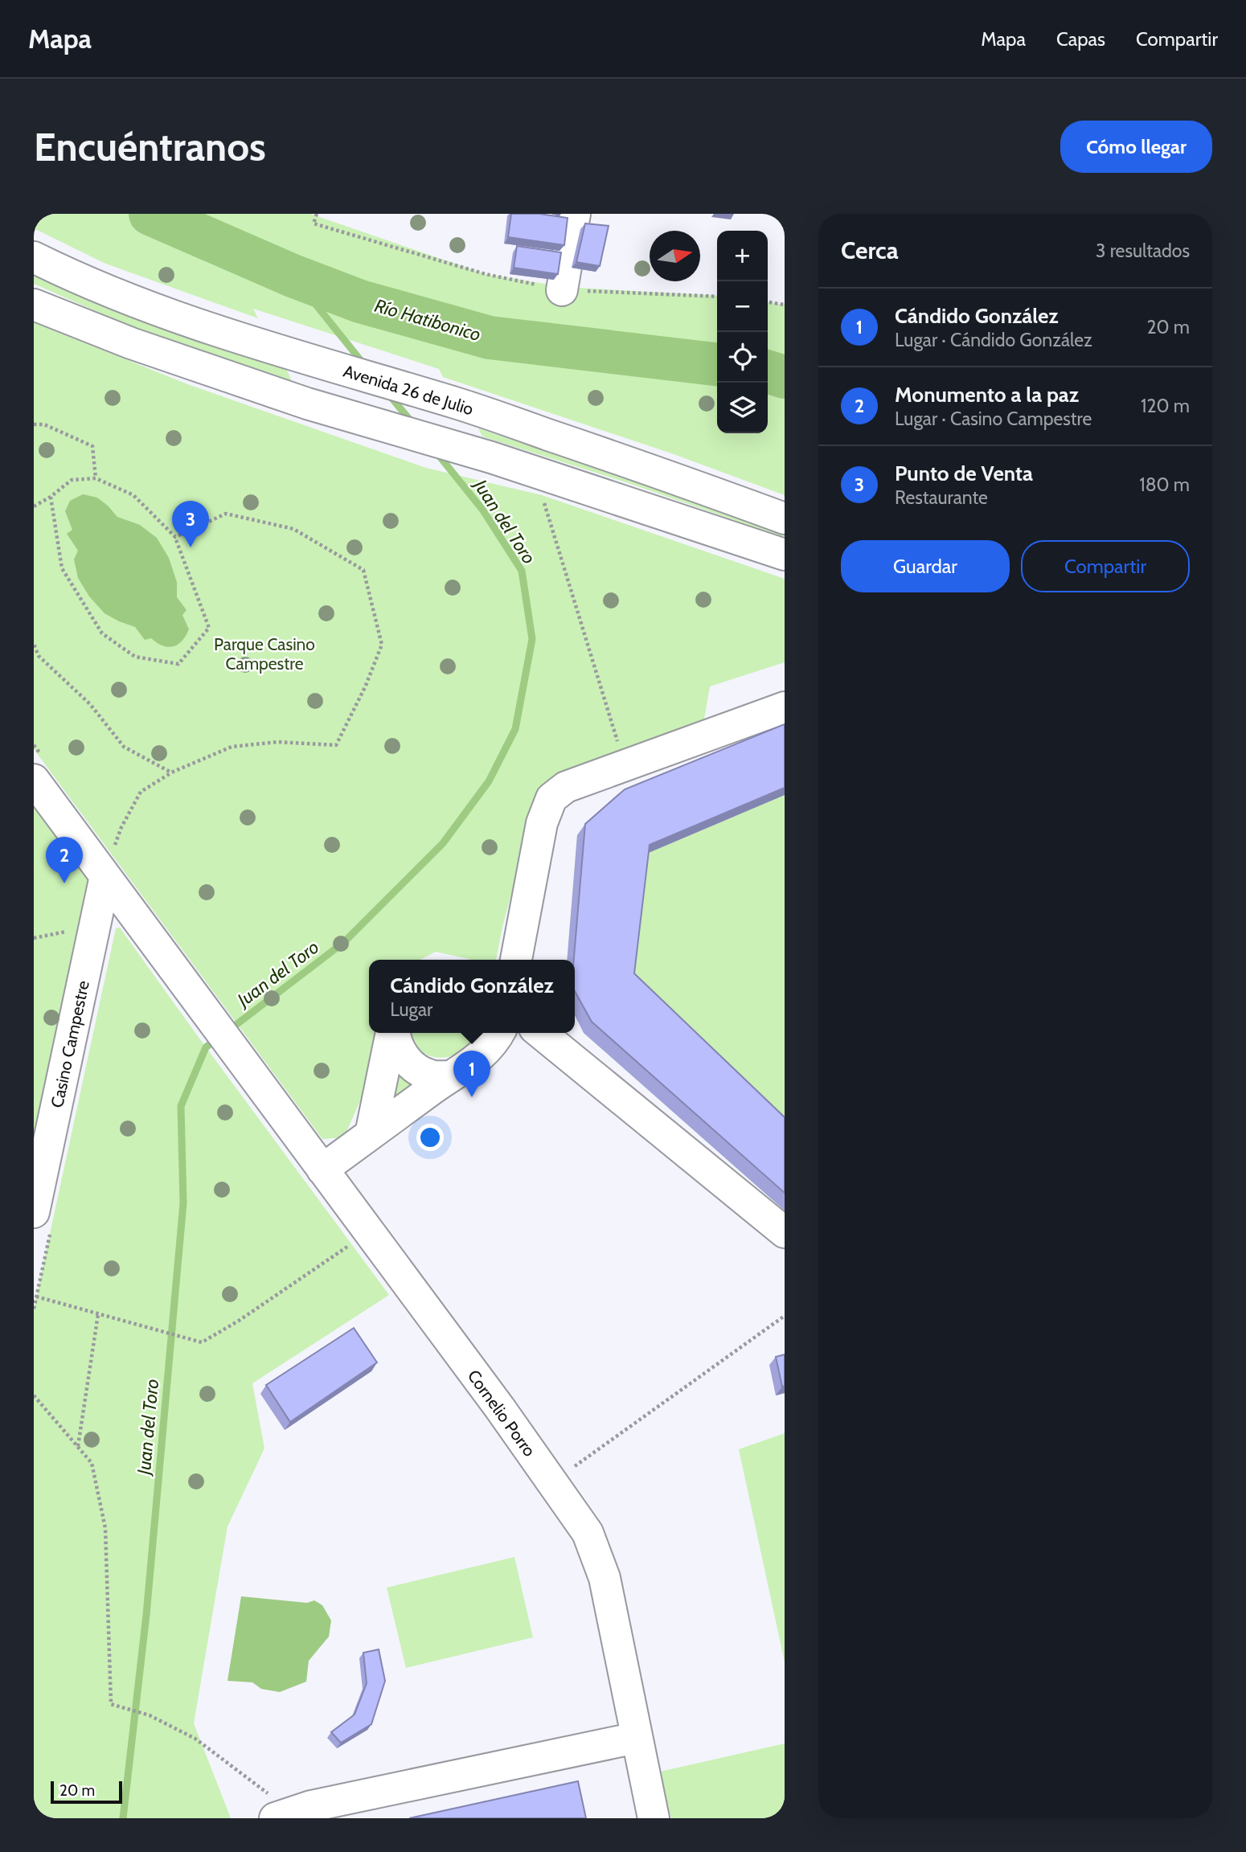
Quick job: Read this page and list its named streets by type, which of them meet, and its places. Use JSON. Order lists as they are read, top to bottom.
{
  "streets": {
    "street": ["Avenida 26 de Julio", "Casino Campestre", "Cornelio Porro"]
  },
  "crossings": [
    ["Casino Campestre", "Cornelio Porro"]
  ],
  "water": ["Río Hatibonico", "Juan del Toro"],
  "parks": ["Parque Casino Campestre"],
  "scale_bar": "20 m",
  "north": "right",
  "page": {
    "header": "Mapa",
    "nav": ["Mapa", "Capas", "Compartir"],
    "buttons": [
      "Cómo llegar",
      ["Guardar", "Compartir"]
    ],
    "title": "Encuéntranos",
    "heading": ["Cerca", "3 resultados"],
    "map_buttons": ["+", "−"],
    "list": [
      {
        "mark": "1",
        "name": "Cándido González",
        "note": "Lugar · Cándido González",
        "value": "20 m"
      },
      {
        "mark": "2",
        "name": "Monumento a la paz",
        "note": "Lugar · Casino Campestre",
        "value": "120 m"
      },
      {
        "mark": "3",
        "name": "Punto de Venta",
        "note": "Restaurante",
        "value": "180 m"
      }
    ],
    "pins": ["3", "2", "1"],
    "popup": ["Cándido González", "Lugar"],
    "scale": "20 m"
  }
}
